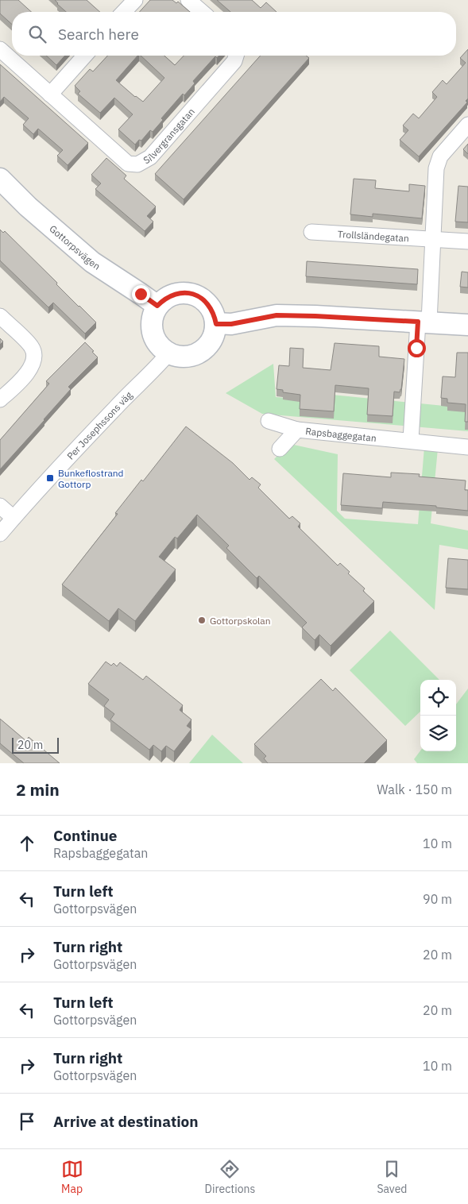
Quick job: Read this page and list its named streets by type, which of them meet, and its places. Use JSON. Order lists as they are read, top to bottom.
{
  "streets": {
    "street": [
      "Silvergransgatan",
      "Trollsländegatan",
      "Gottorpsvägen",
      "Per Josephssons väg",
      "Rapsbaggegatan"
    ]
  },
  "crossings": [
    ["Gottorpsvägen", "Per Josephssons väg"]
  ],
  "places": {
    "transit": ["Bunkeflostrand Gottorp"],
    "other": ["Gottorpskolan"]
  },
  "scale_bar": "20 m",
  "page": {
    "search": "Search here",
    "scale": "20 m",
    "heading": ["2 min", "Walk · 150 m"],
    "list": [
      ["Continue", "Rapsbaggegatan", "10 m"],
      ["Turn left", "Gottorpsvägen", "90 m"],
      ["Turn right", "Gottorpsvägen", "20 m"],
      ["Turn left", "Gottorpsvägen", "20 m"],
      ["Turn right", "Gottorpsvägen", "10 m"],
      "Arrive at destination"
    ],
    "nav": ["Map", "Directions", "Saved"]
  }
}
